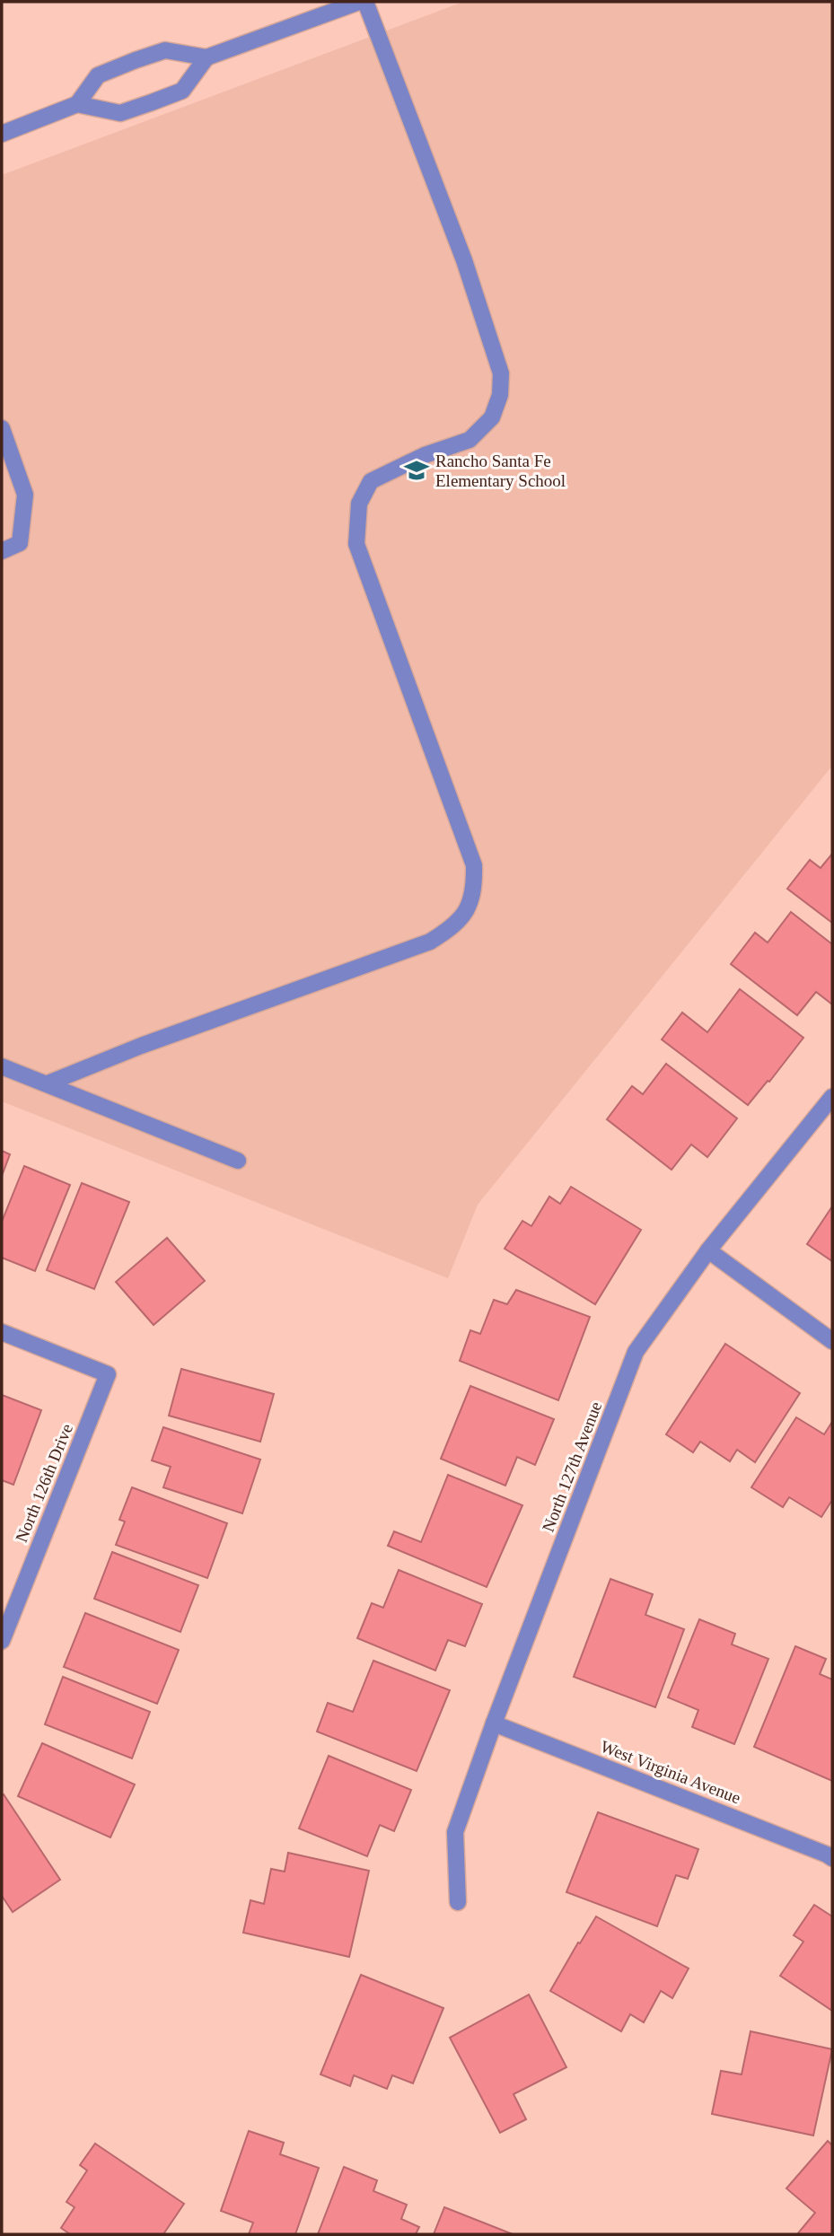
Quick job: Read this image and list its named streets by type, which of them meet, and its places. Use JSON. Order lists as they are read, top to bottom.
{
  "streets": {
    "street": ["North 127th Avenue", "North 126th Drive", "West Virginia Avenue"]
  },
  "crossings": [
    ["North 127th Avenue", "West Virginia Avenue"]
  ],
  "places": {
    "school or university": ["Rancho Santa Fe Elementary School"]
  }
}
